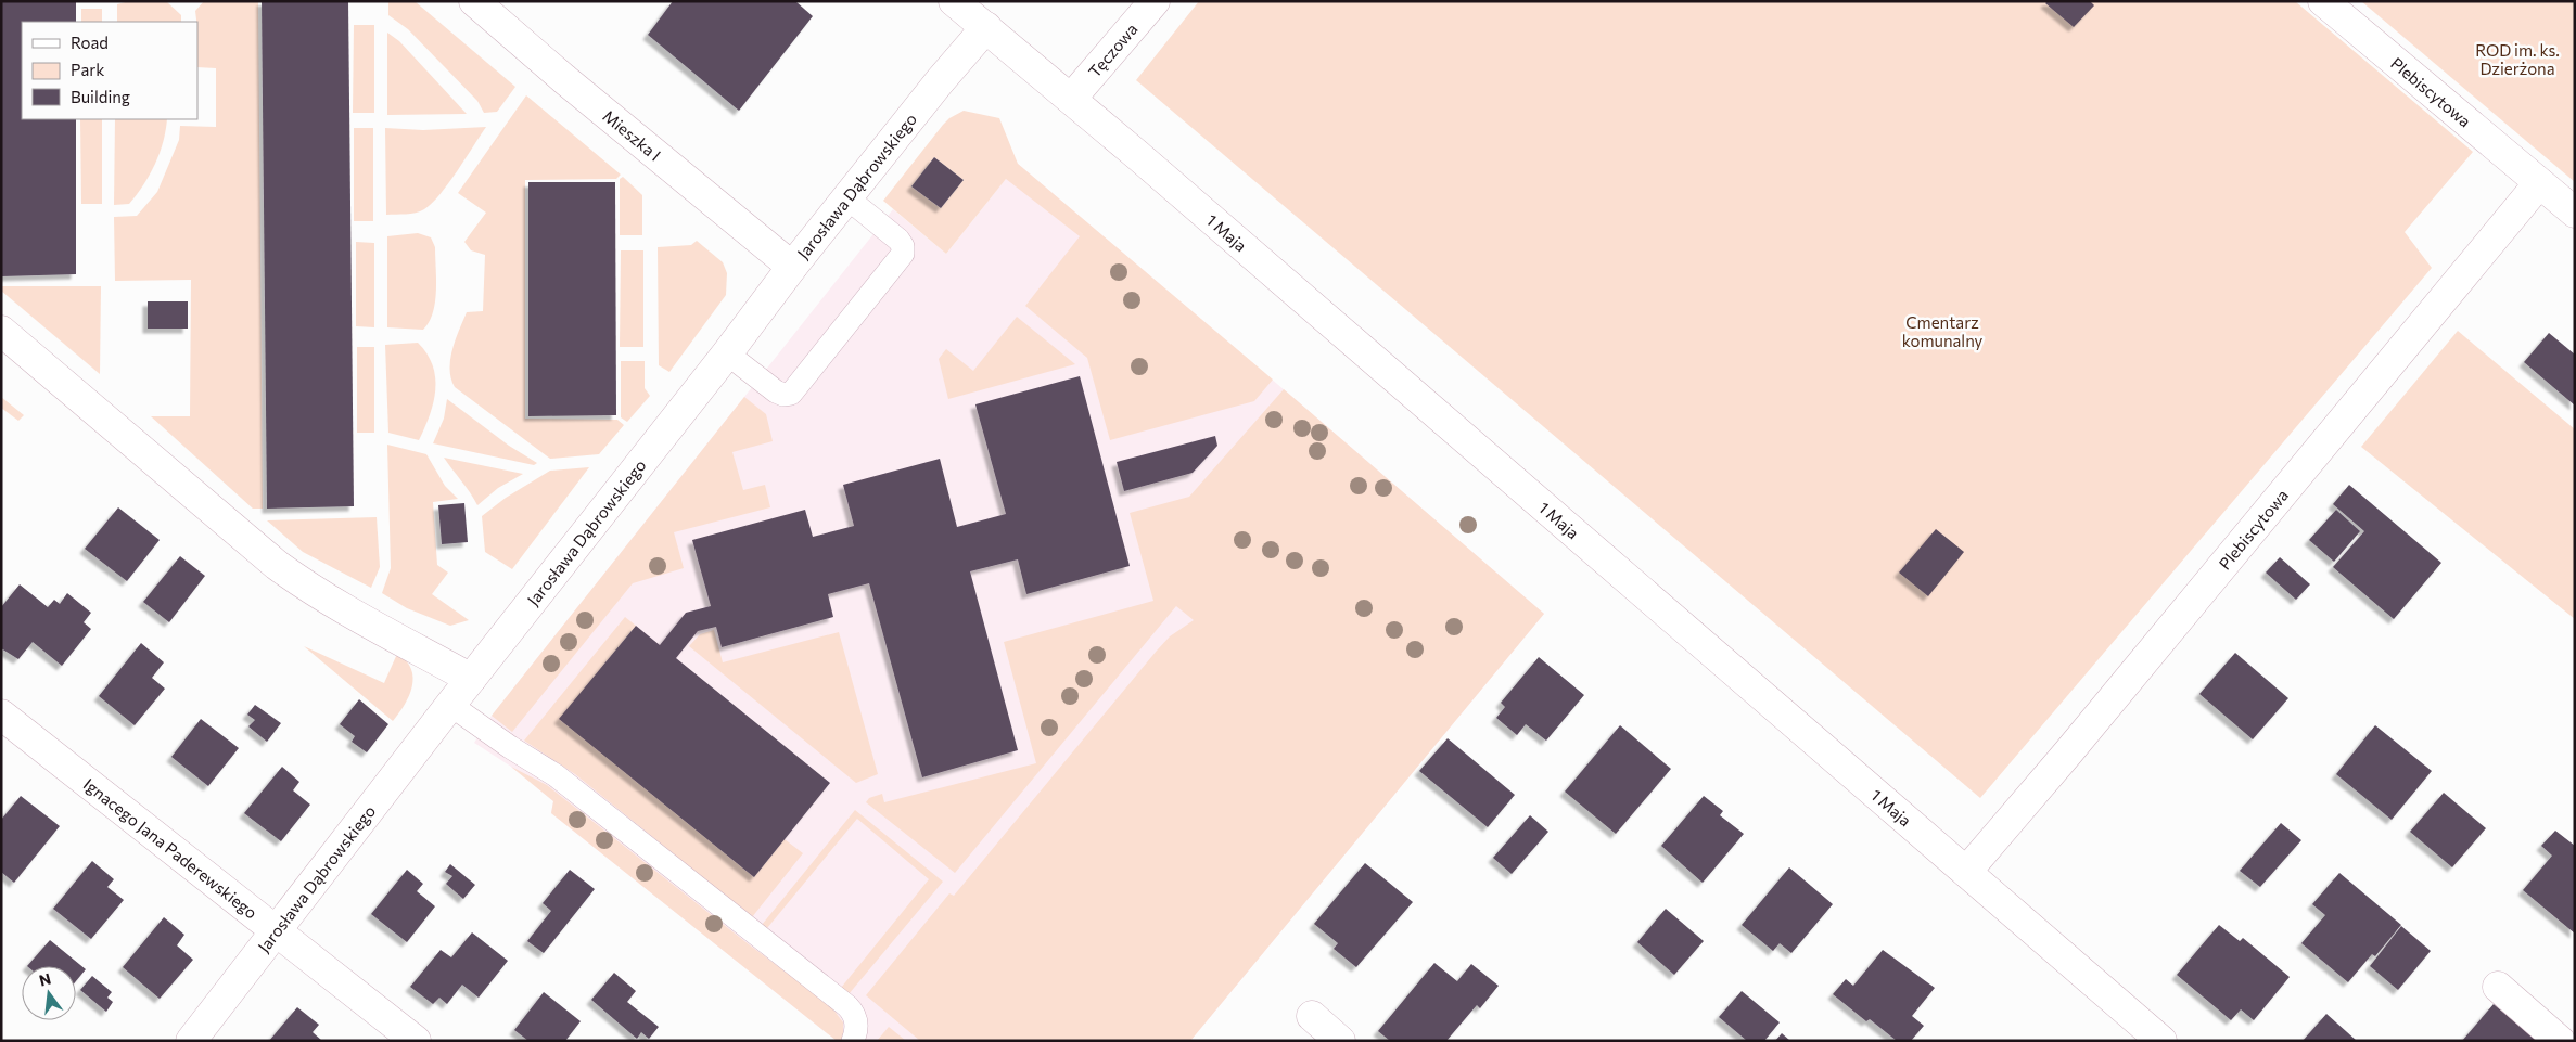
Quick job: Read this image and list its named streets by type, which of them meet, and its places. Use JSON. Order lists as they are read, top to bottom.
{
  "streets": {
    "street": [
      "Tęczowa",
      "Plebiscytowa",
      "Mieszka I",
      "Jarosława Dąbrowskiego",
      "1 Maja",
      "Ignacego Jana Paderewskiego"
    ]
  },
  "crossings": [
    ["Tęczowa", "1 Maja"],
    ["Plebiscytowa", "1 Maja"],
    ["Mieszka I", "Jarosława Dąbrowskiego"],
    ["Jarosława Dąbrowskiego", "1 Maja"],
    ["Jarosława Dąbrowskiego", "Ignacego Jana Paderewskiego"]
  ],
  "parks": ["ROD im. ks. Dzierżona", "Cmentarz komunalny"],
  "legend": ["Road", "Park", "Building"],
  "north": "top"
}
